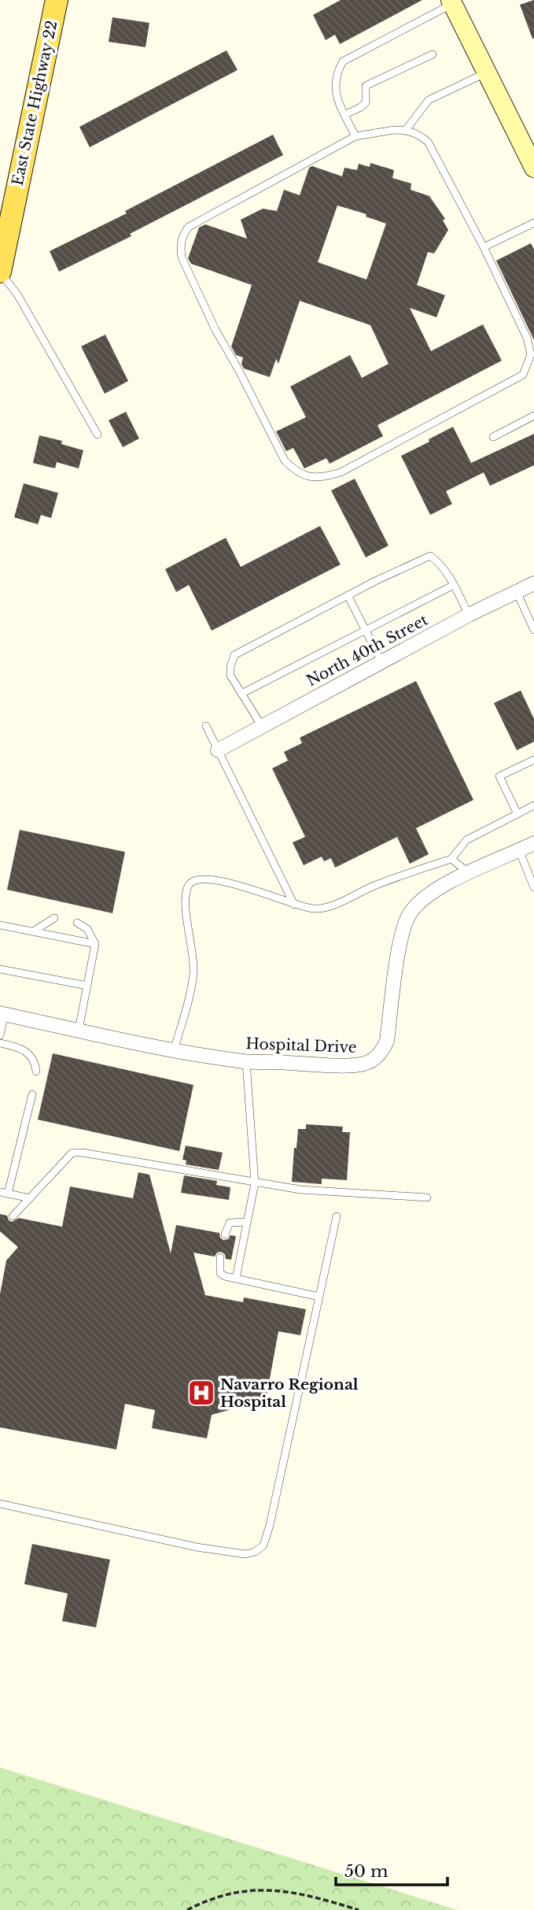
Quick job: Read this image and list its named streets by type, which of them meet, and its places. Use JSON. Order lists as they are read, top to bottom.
{
  "streets": {
    "main road": ["East State Highway 22"],
    "street": ["North 40th Street", "Hospital Drive"]
  },
  "places": {
    "hospital": ["Navarro Regional Hospital"]
  },
  "scale_bar": "50 m"
}
